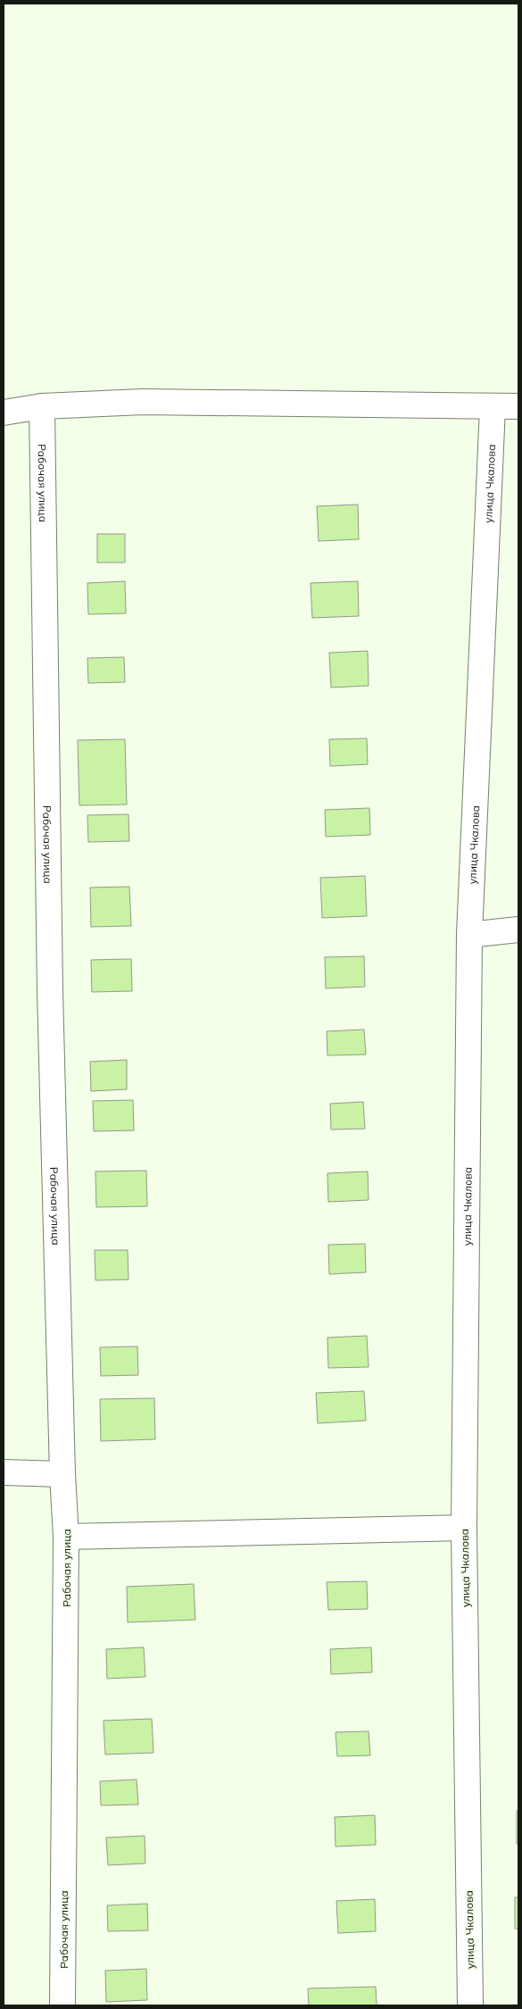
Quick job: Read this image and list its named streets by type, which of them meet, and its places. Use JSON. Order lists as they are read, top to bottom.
{
  "streets": {
    "street": ["Рабочая улица", "улица Чкалова"]
  }
}
